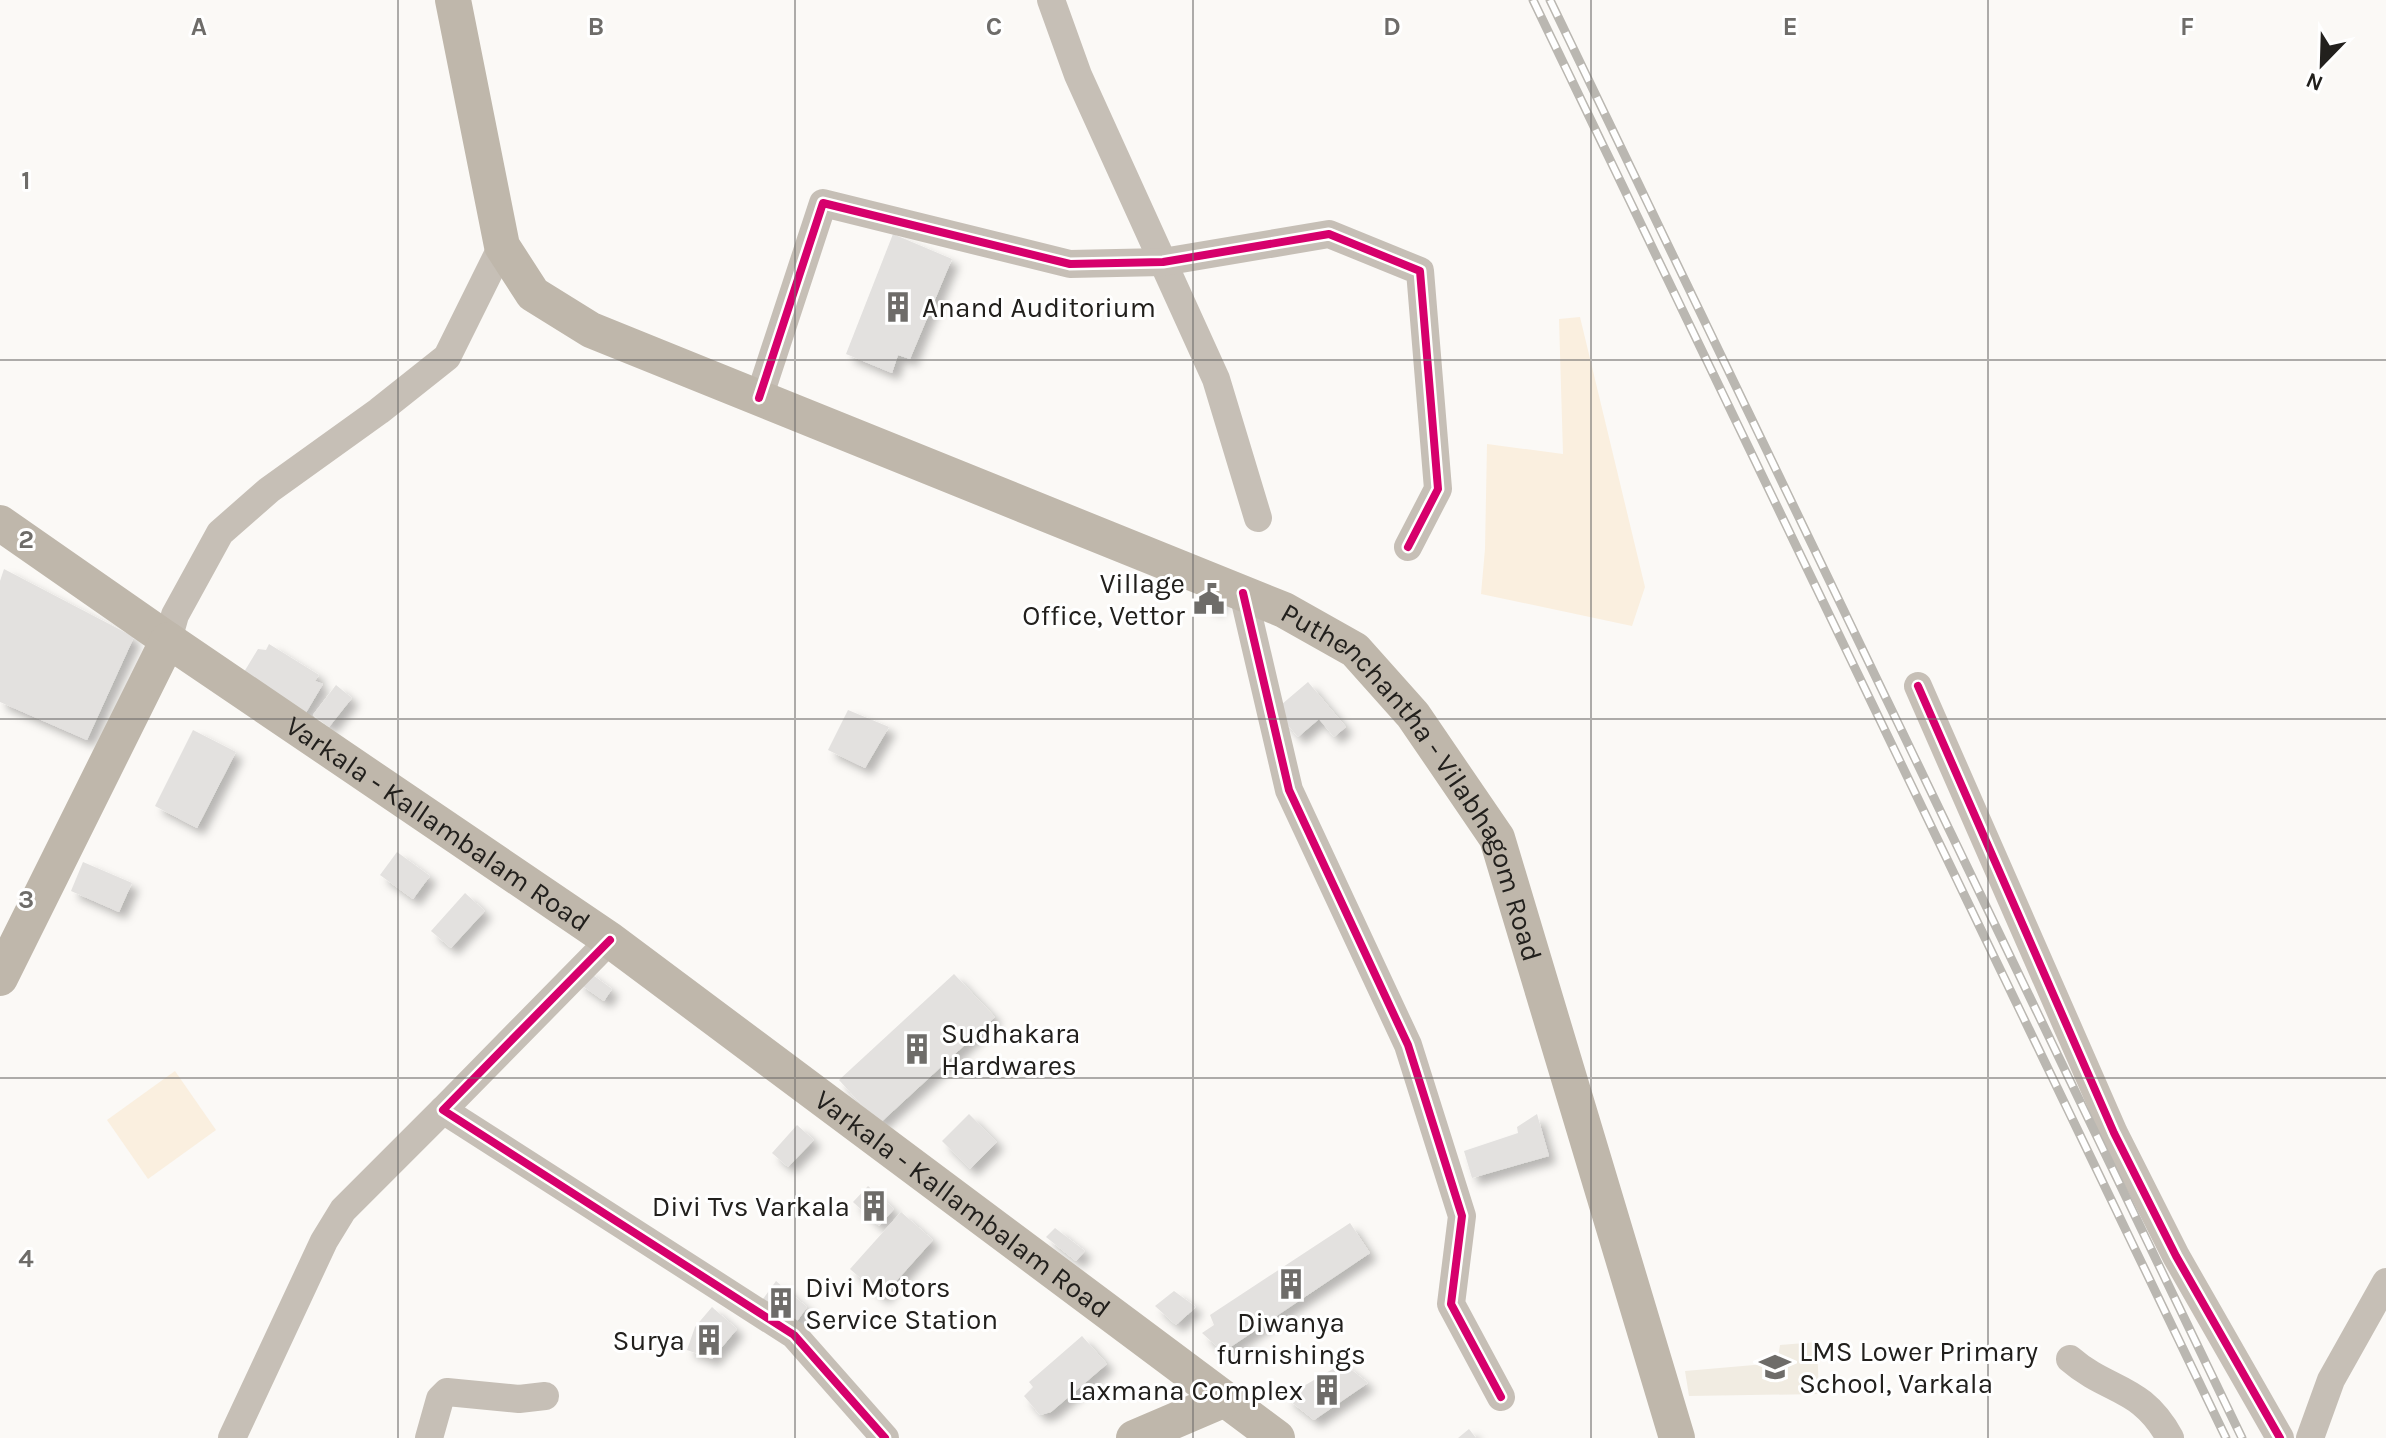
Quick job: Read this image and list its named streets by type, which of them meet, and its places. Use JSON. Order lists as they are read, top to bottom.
{
  "streets": {
    "main road": ["Puthenchantha - Vilabhagom Road", "Varkala - Kallambalam Road"]
  },
  "places": {
    "building": [
      "Anand Auditorium",
      "Sudhakara Hardwares",
      "Divi Tvs Varkala",
      "Diwanya furnishings",
      "Divi Motors Service Station",
      "Surya",
      "Laxmana Complex"
    ],
    "public building": ["Village Office, Vettor"],
    "school or university": ["LMS Lower Primary School, Varkala"]
  },
  "north": "bottom left",
  "grid": {
    "columns": [
      "A",
      "B",
      "C",
      "D",
      "E",
      "F"
    ],
    "rows": [
      "1",
      "2",
      "3",
      "4"
    ]
  }
}
